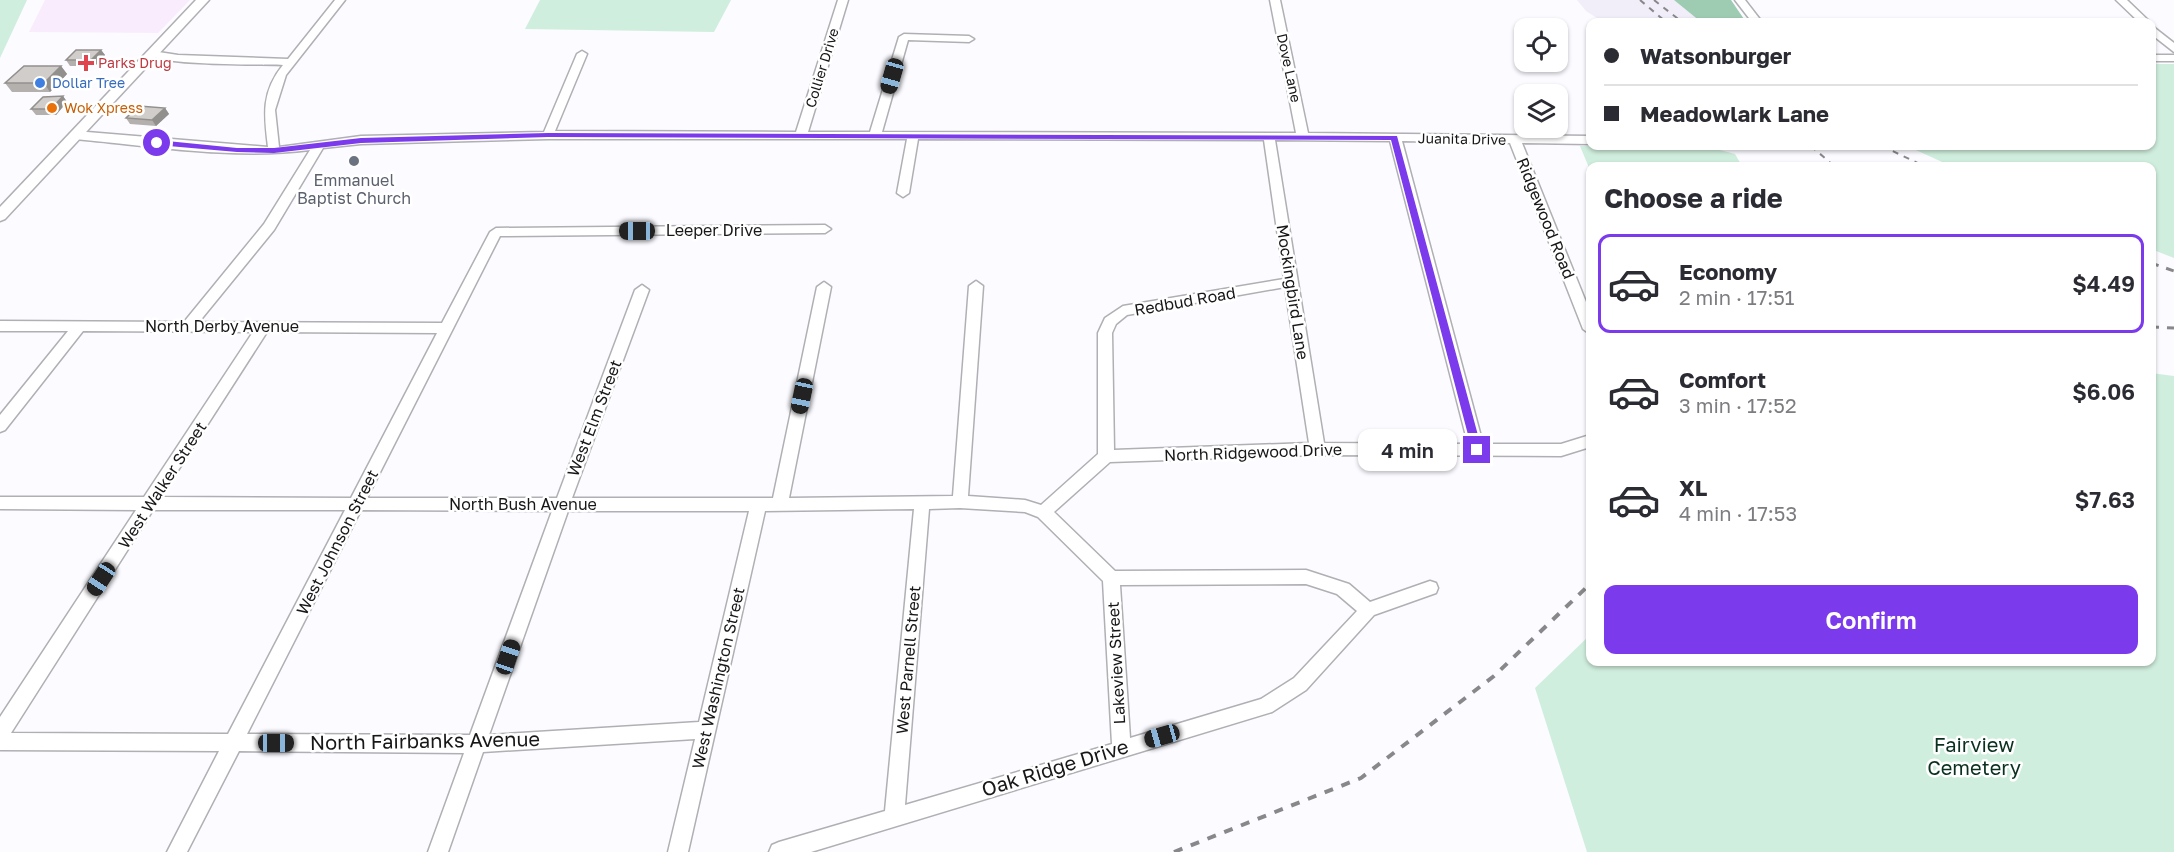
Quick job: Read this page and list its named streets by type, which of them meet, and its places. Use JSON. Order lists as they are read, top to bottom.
{
  "streets": {
    "street": [
      "Collier Drive",
      "Dove Lane",
      "Juanita Drive",
      "Ridgewood Road",
      "Leeper Drive",
      "Mockingbird Lane",
      "Redbud Road",
      "North Derby Avenue",
      "West Elm Street",
      "North Ridgewood Drive",
      "West Walker Street",
      "North Bush Avenue",
      "West Johnson Street",
      "West Parnell Street",
      "Lakeview Street",
      "West Washington Street",
      "North Fairbanks Avenue",
      "Oak Ridge Drive"
    ]
  },
  "crossings": [
    ["Collier Drive", "Juanita Drive"],
    ["Dove Lane", "Juanita Drive"],
    ["Juanita Drive", "Ridgewood Road"],
    ["Juanita Drive", "Mockingbird Lane"],
    ["Leeper Drive", "West Johnson Street"],
    ["Mockingbird Lane", "Redbud Road"],
    ["Mockingbird Lane", "North Ridgewood Drive"],
    ["Redbud Road", "North Ridgewood Drive"],
    ["North Derby Avenue", "West Walker Street"],
    ["North Derby Avenue", "West Johnson Street"],
    ["West Elm Street", "North Bush Avenue"],
    ["West Elm Street", "North Fairbanks Avenue"],
    ["West Walker Street", "North Bush Avenue"],
    ["North Bush Avenue", "West Johnson Street"],
    ["North Bush Avenue", "West Parnell Street"],
    ["North Bush Avenue", "West Washington Street"],
    ["West Johnson Street", "North Fairbanks Avenue"],
    ["West Parnell Street", "Oak Ridge Drive"],
    ["Lakeview Street", "Oak Ridge Drive"],
    ["West Washington Street", "North Fairbanks Avenue"]
  ],
  "parks": ["Fairview Cemetery"],
  "places": {
    "health": ["Parks Drug"],
    "other": ["Dollar Tree", "Wok Xpress", "Emmanuel Baptist Church"]
  },
  "page": {
    "banner": ["Watsonburger", "Meadowlark Lane"],
    "heading": "Choose a ride",
    "list": [
      {
        "name": "Economy",
        "note": "2 min · 17:51",
        "value": "$4.49"
      },
      {
        "name": "Comfort",
        "note": "3 min · 17:52",
        "value": "$6.06"
      },
      {
        "name": "XL",
        "note": "4 min · 17:53",
        "value": "$7.63"
      }
    ],
    "bubble": "4 min",
    "buttons": "Confirm"
  }
}
